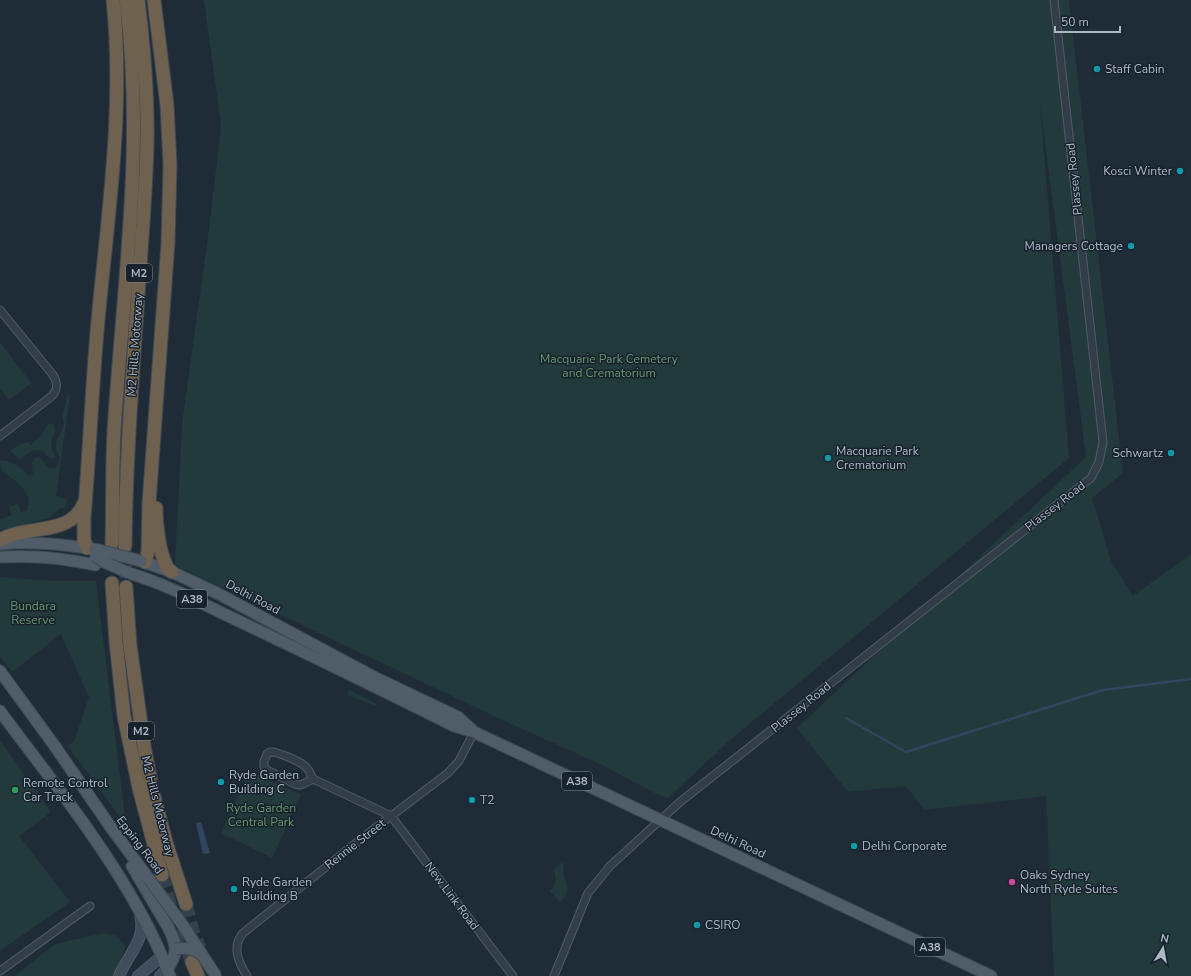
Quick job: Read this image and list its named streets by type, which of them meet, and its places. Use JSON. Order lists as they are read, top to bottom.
{
  "streets": {
    "highway": ["M2", "M2 Hills Motorway"],
    "main road": ["Delhi Road", "A38", "Epping Road"],
    "street": ["Plassey Road", "Rennie Street", "New Link Road"]
  },
  "crossings": [
    ["Plassey Road", "Delhi Road"],
    ["Delhi Road", "Rennie Street"],
    ["Rennie Street", "New Link Road"]
  ],
  "parks": ["Macquarie Park Cemetery and Crematorium", "Bundara Reserve", "Ryde Garden Central Park"],
  "places": [
    "Staff Cabin",
    "Kosci Winter",
    "Managers Cottage",
    "Schwartz",
    "Macquarie Park Crematorium",
    "Ryde Garden Building C",
    "Remote Control Car Track",
    "T2",
    "Delhi Corporate",
    "Oaks Sydney North Ryde Suites",
    "Ryde Garden Building B",
    "CSIRO"
  ],
  "scale_bar": "50 m",
  "north": "top"
}
